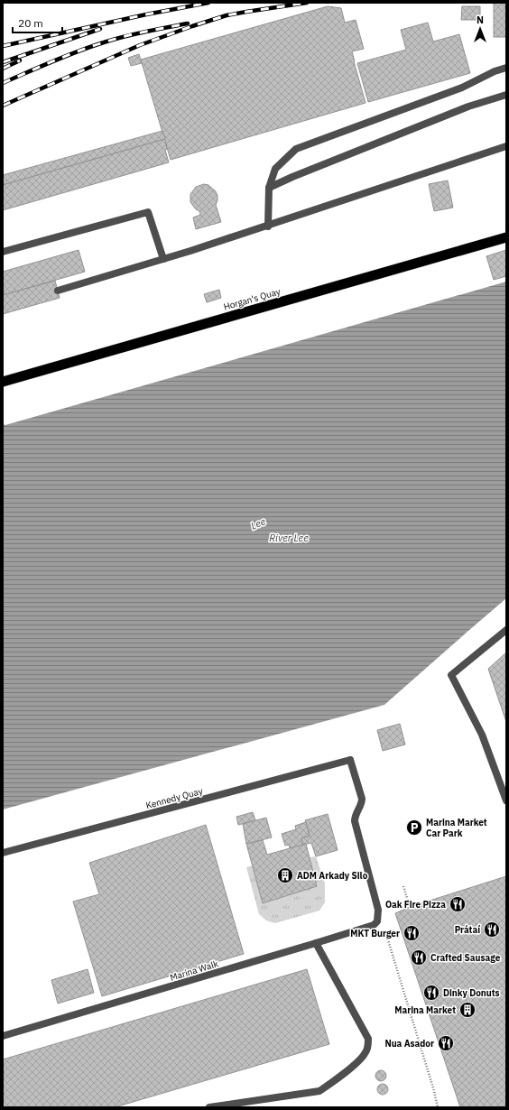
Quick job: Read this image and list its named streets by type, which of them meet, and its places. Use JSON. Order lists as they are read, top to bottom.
{
  "streets": {
    "highway": ["Horgan's Quay"],
    "street": ["Kennedy Quay", "Marina Walk"]
  },
  "crossings": [
    ["Kennedy Quay", "Marina Walk"]
  ],
  "water": ["Lee", "River Lee"],
  "places": {
    "parking": ["Marina Market Car Park"],
    "building": ["ADM Arkady Silo", "Marina Market"],
    "restaurant": [
      "Oak Fire Pizza",
      "Prátaí",
      "MKT Burger",
      "Crafted Sausage",
      "Dinky Donuts",
      "Nua Asador"
    ]
  },
  "scale_bar": "20 m",
  "north": "top"
}
